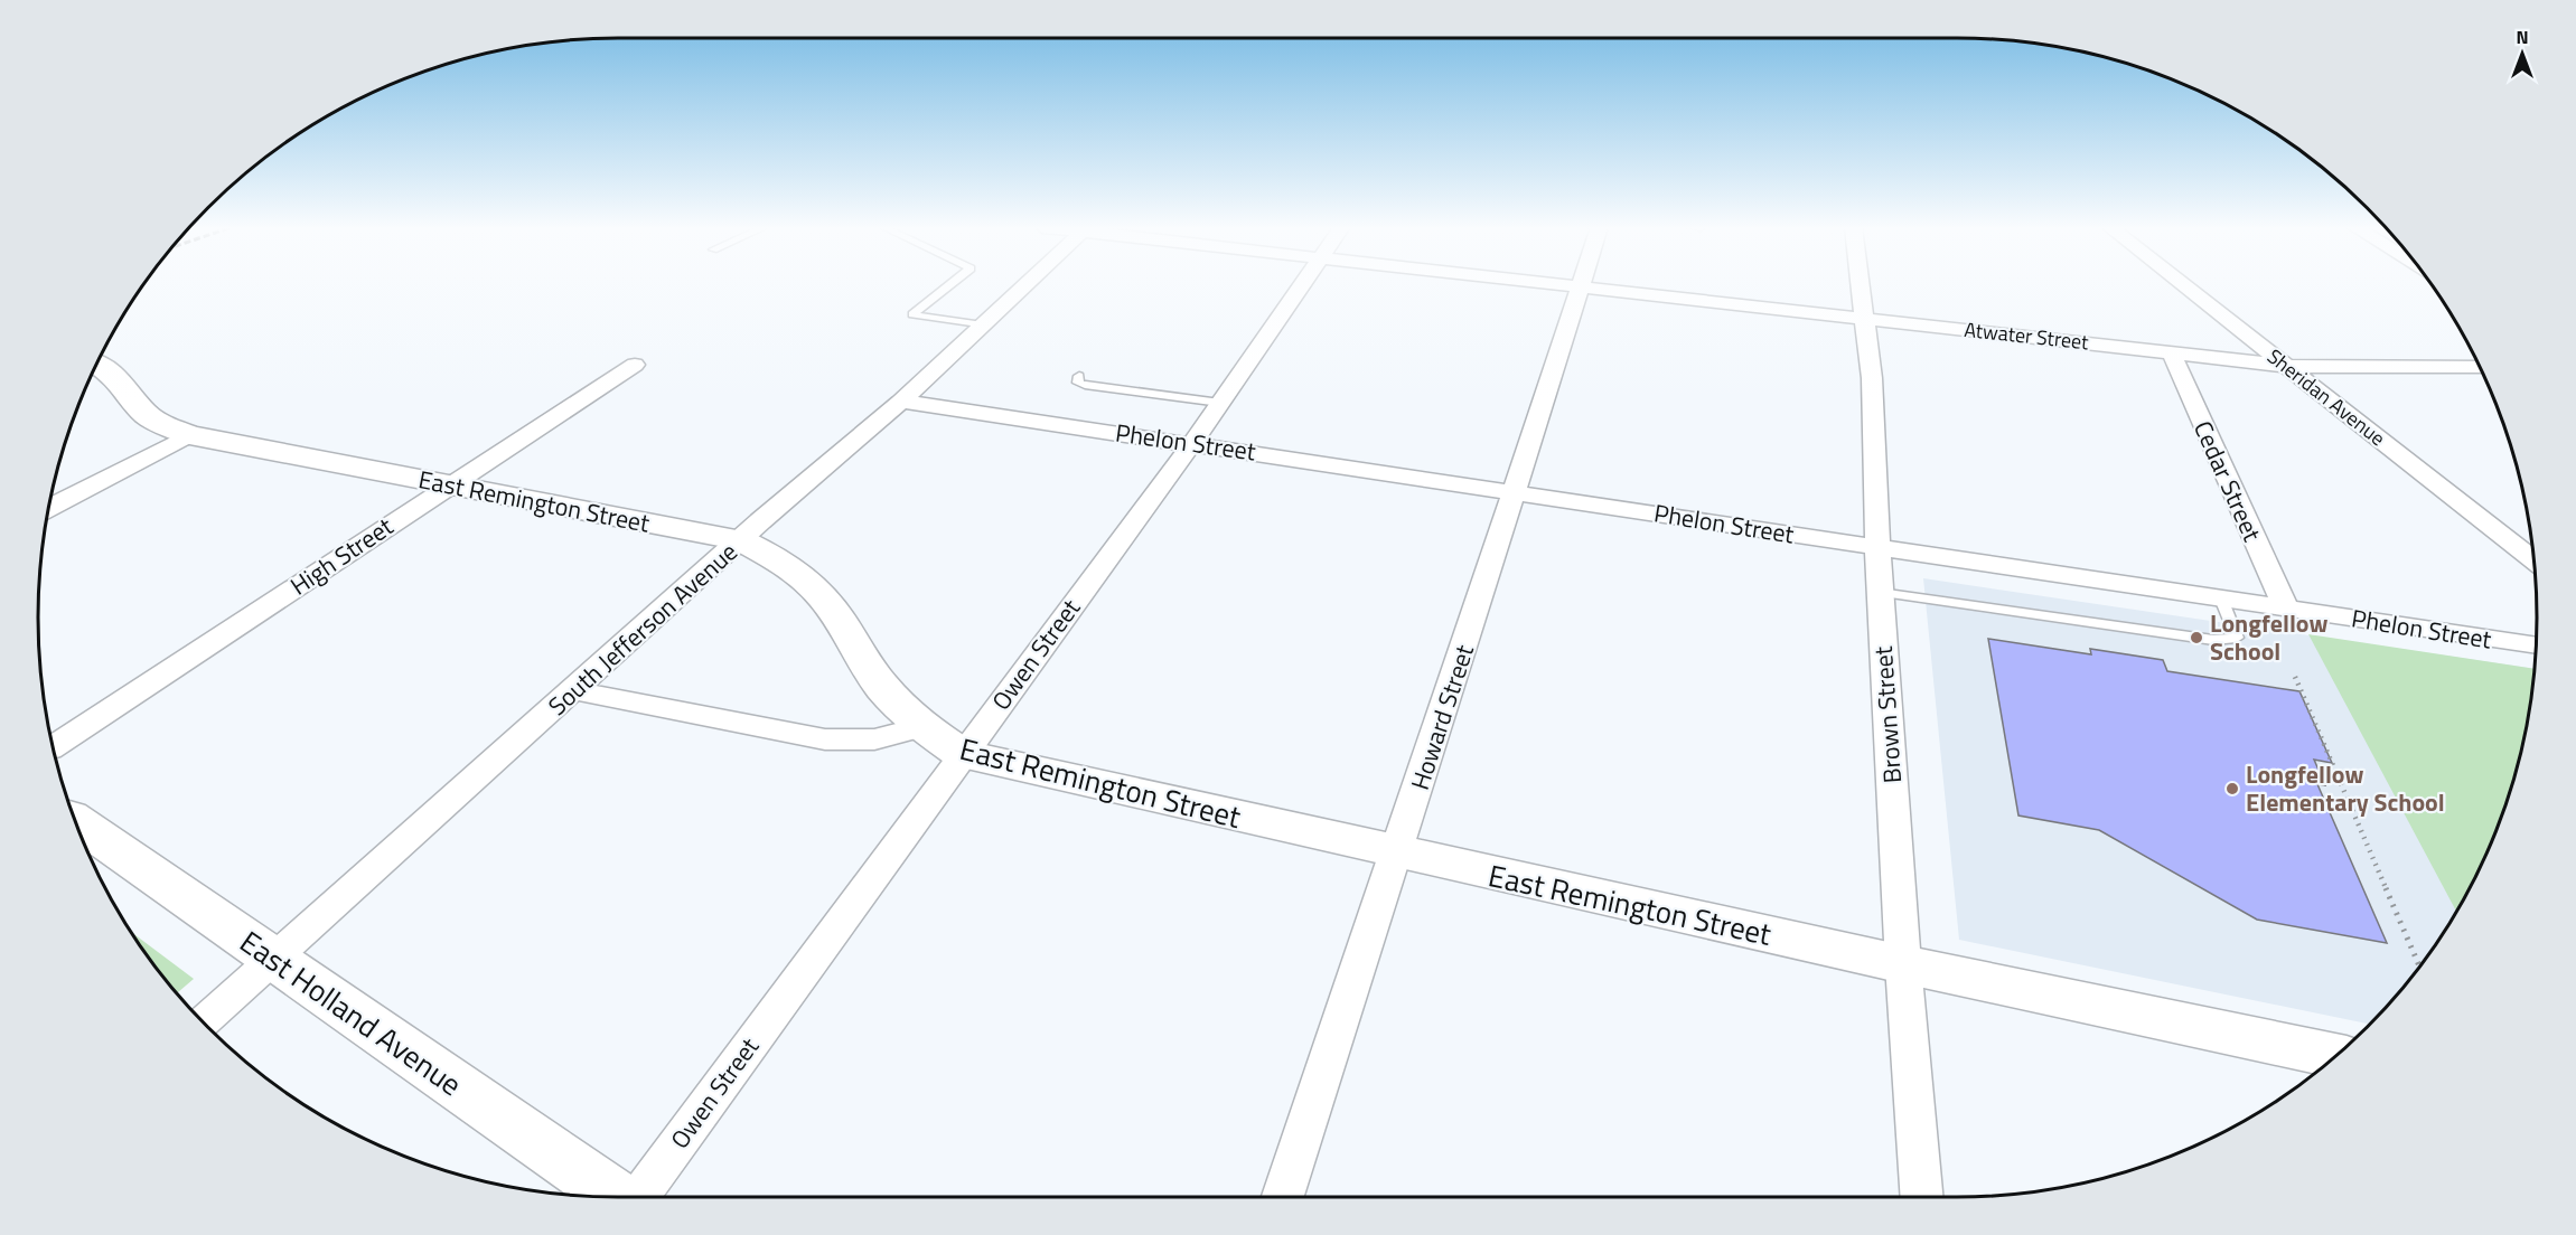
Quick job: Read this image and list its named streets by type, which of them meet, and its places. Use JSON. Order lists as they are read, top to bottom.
{
  "streets": {
    "main road": ["East Remington Street", "East Holland Avenue"],
    "street": [
      "Atwater Street",
      "Sheridan Avenue",
      "Phelon Street",
      "Cedar Street",
      "High Street",
      "South Jefferson Avenue",
      "Owen Street",
      "Brown Street",
      "Howard Street"
    ]
  },
  "crossings": [
    ["Atwater Street", "Sheridan Avenue"],
    ["Atwater Street", "Cedar Street"],
    ["Atwater Street", "Brown Street"],
    ["Atwater Street", "Howard Street"],
    ["Phelon Street", "Cedar Street"],
    ["Phelon Street", "South Jefferson Avenue"],
    ["Phelon Street", "Owen Street"],
    ["Phelon Street", "Brown Street"],
    ["Phelon Street", "Howard Street"],
    ["East Remington Street", "High Street"],
    ["East Remington Street", "South Jefferson Avenue"],
    ["East Remington Street", "Owen Street"],
    ["East Remington Street", "Brown Street"],
    ["East Remington Street", "Howard Street"],
    ["South Jefferson Avenue", "East Holland Avenue"]
  ],
  "places": ["Longfellow School", "Longfellow Elementary School"],
  "north": "top"
}
